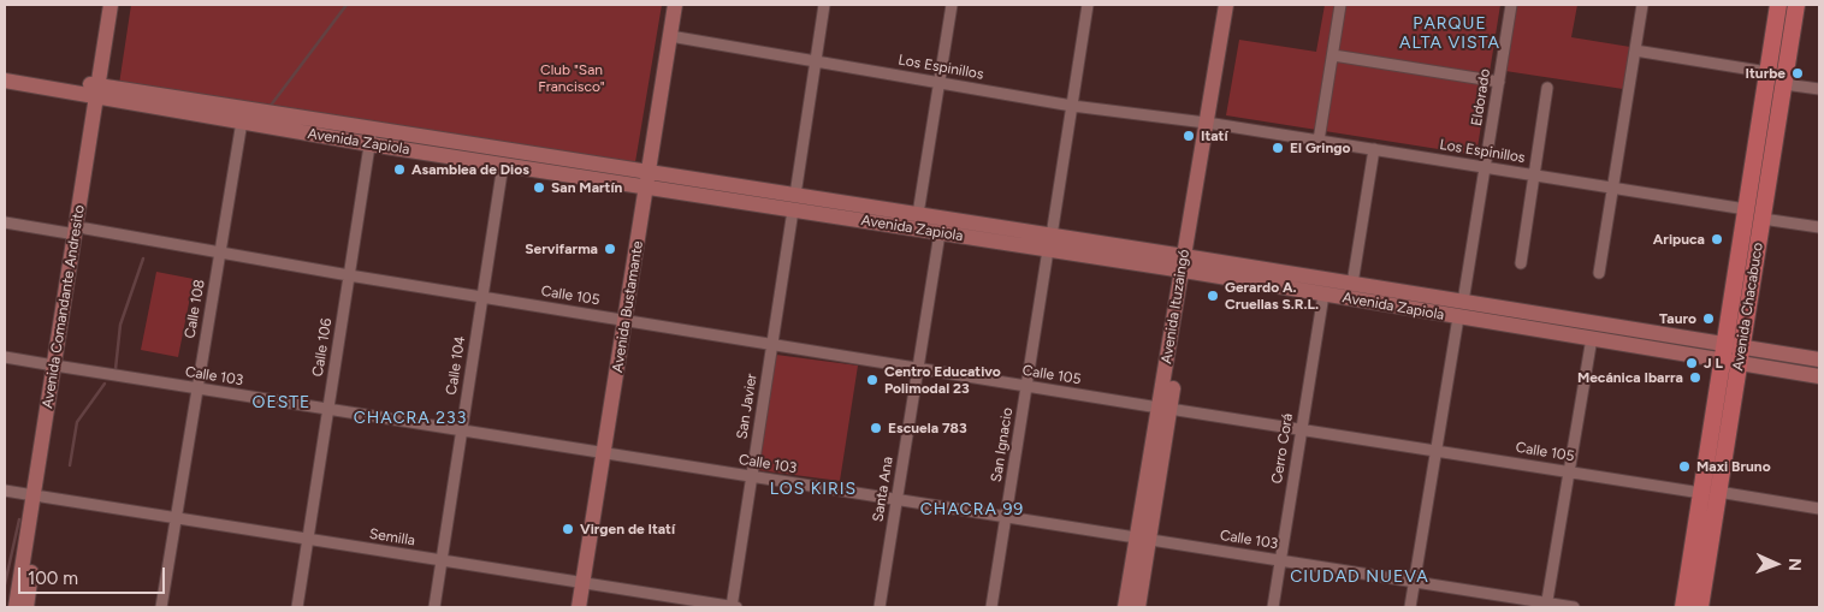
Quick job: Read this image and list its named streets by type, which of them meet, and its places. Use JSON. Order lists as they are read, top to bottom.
{
  "streets": {
    "main road": [
      "Avenida Zapiola",
      "Avenida Comandante Andresito",
      "Avenida Bustamante",
      "Avenida Ituzaingó",
      "Avenida Chacabuco"
    ],
    "street": [
      "Los Espinillos",
      "Eldorado",
      "Calle 105",
      "Calle 108",
      "Calle 106",
      "Calle 104",
      "Calle 103",
      "San Javier",
      "San Ignacio",
      "Cerro Corá",
      "Santa Ana",
      "Semilla"
    ]
  },
  "crossings": [
    ["Los Espinillos", "Eldorado"],
    ["Los Espinillos", "Avenida Bustamante"],
    ["Los Espinillos", "Avenida Ituzaingó"],
    ["Los Espinillos", "Avenida Chacabuco"],
    ["Los Espinillos", "San Javier"],
    ["Los Espinillos", "San Ignacio"],
    ["Eldorado", "Avenida Zapiola"],
    ["Eldorado", "Calle 105"],
    ["Eldorado", "Calle 103"],
    ["Avenida Zapiola", "Avenida Comandante Andresito"],
    ["Avenida Zapiola", "Avenida Bustamante"],
    ["Avenida Zapiola", "Avenida Ituzaingó"],
    ["Avenida Zapiola", "Avenida Chacabuco"],
    ["Avenida Zapiola", "Calle 108"],
    ["Avenida Zapiola", "Calle 106"],
    ["Avenida Zapiola", "Calle 104"],
    ["Avenida Zapiola", "San Javier"],
    ["Avenida Zapiola", "San Ignacio"],
    ["Avenida Zapiola", "Cerro Corá"],
    ["Avenida Zapiola", "Santa Ana"],
    ["Calle 105", "Avenida Comandante Andresito"],
    ["Calle 105", "Avenida Bustamante"],
    ["Calle 105", "Avenida Ituzaingó"],
    ["Calle 105", "Avenida Chacabuco"],
    ["Calle 105", "Calle 108"],
    ["Calle 105", "Calle 106"],
    ["Calle 105", "Calle 104"],
    ["Calle 105", "San Javier"],
    ["Calle 105", "San Ignacio"],
    ["Calle 105", "Cerro Corá"],
    ["Calle 105", "Santa Ana"],
    ["Avenida Comandante Andresito", "Calle 103"],
    ["Avenida Comandante Andresito", "Semilla"],
    ["Avenida Bustamante", "Calle 103"],
    ["Avenida Bustamante", "Semilla"],
    ["Avenida Ituzaingó", "Calle 103"],
    ["Calle 108", "Calle 103"],
    ["Calle 108", "Semilla"],
    ["Calle 106", "Calle 103"],
    ["Calle 106", "Semilla"],
    ["Calle 104", "Calle 103"],
    ["Calle 104", "Semilla"],
    ["Calle 103", "San Javier"],
    ["Calle 103", "San Ignacio"],
    ["Calle 103", "Cerro Corá"],
    ["Calle 103", "Santa Ana"],
    ["San Javier", "Semilla"]
  ],
  "districts": [
    "PARQUE ALTA VISTA",
    "OESTE",
    "CHACRA 233",
    "LOS KIRIS",
    "CHACRA 99",
    "CIUDAD NUEVA"
  ],
  "parks": ["Club \"San Francisco\""],
  "places": [
    "Iturbe",
    "Itatí",
    "El Gringo",
    "Asamblea de Dios",
    "San Martín",
    "Aripuca",
    "Servifarma",
    "Gerardo A. Cruellas S.R.L.",
    "Tauro",
    "J L",
    "Mecánica Ibarra",
    "Centro Educativo Polimodal 23",
    "Escuela 783",
    "Maxi Bruno",
    "Virgen de Itatí"
  ],
  "scale_bar": "100 m",
  "north": "right"
}
